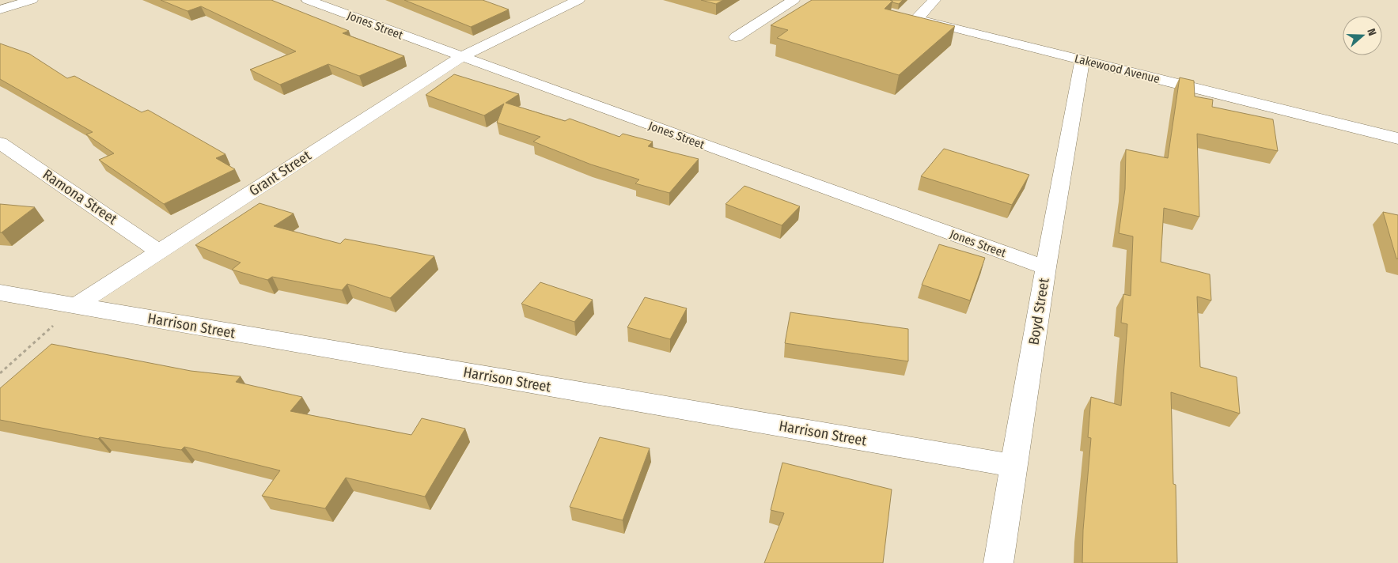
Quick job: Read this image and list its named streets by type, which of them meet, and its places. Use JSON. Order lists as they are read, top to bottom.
{
  "streets": {
    "street": [
      "Jones Street",
      "Lakewood Avenue",
      "Grant Street",
      "Ramona Street",
      "Boyd Street",
      "Harrison Street"
    ]
  },
  "crossings": [
    ["Jones Street", "Grant Street"],
    ["Jones Street", "Boyd Street"],
    ["Lakewood Avenue", "Boyd Street"],
    ["Grant Street", "Ramona Street"],
    ["Grant Street", "Harrison Street"],
    ["Boyd Street", "Harrison Street"]
  ],
  "north": "right"
}
